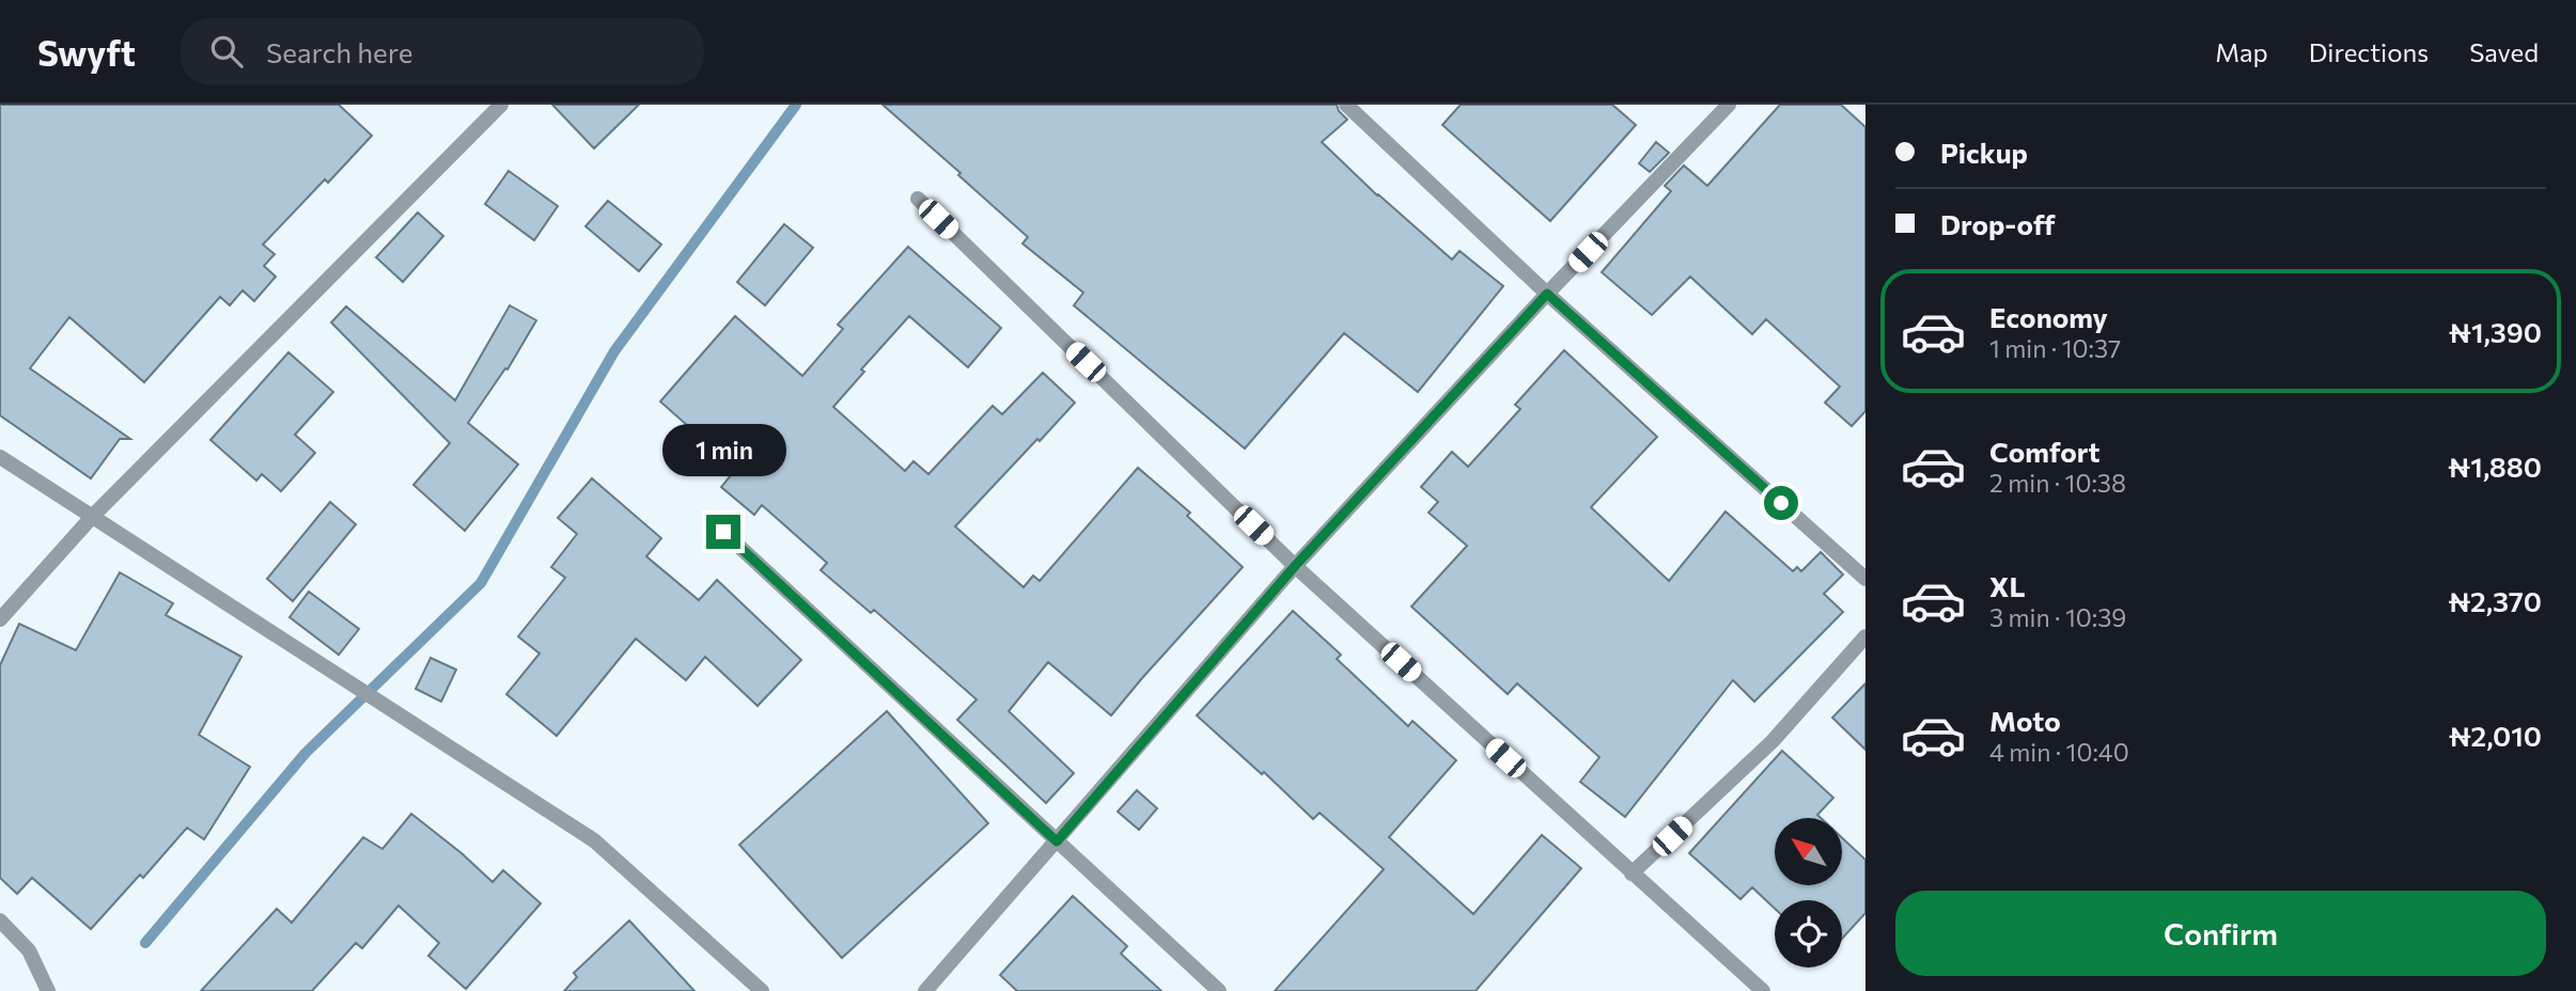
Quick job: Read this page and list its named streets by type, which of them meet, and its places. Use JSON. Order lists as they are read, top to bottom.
{
  "north": "top left",
  "page": {
    "header": "Swyft",
    "search": "Search here",
    "nav": ["Map", "Directions", "Saved"],
    "banner": ["Pickup", "Drop-off"],
    "list": [
      {
        "name": "Economy",
        "note": "1 min · 10:37",
        "value": "₦1,390"
      },
      {
        "name": "Comfort",
        "note": "2 min · 10:38",
        "value": "₦1,880"
      },
      {
        "name": "XL",
        "note": "3 min · 10:39",
        "value": "₦2,370"
      },
      {
        "name": "Moto",
        "note": "4 min · 10:40",
        "value": "₦2,010"
      }
    ],
    "bubble": "1 min",
    "buttons": "Confirm"
  }
}
